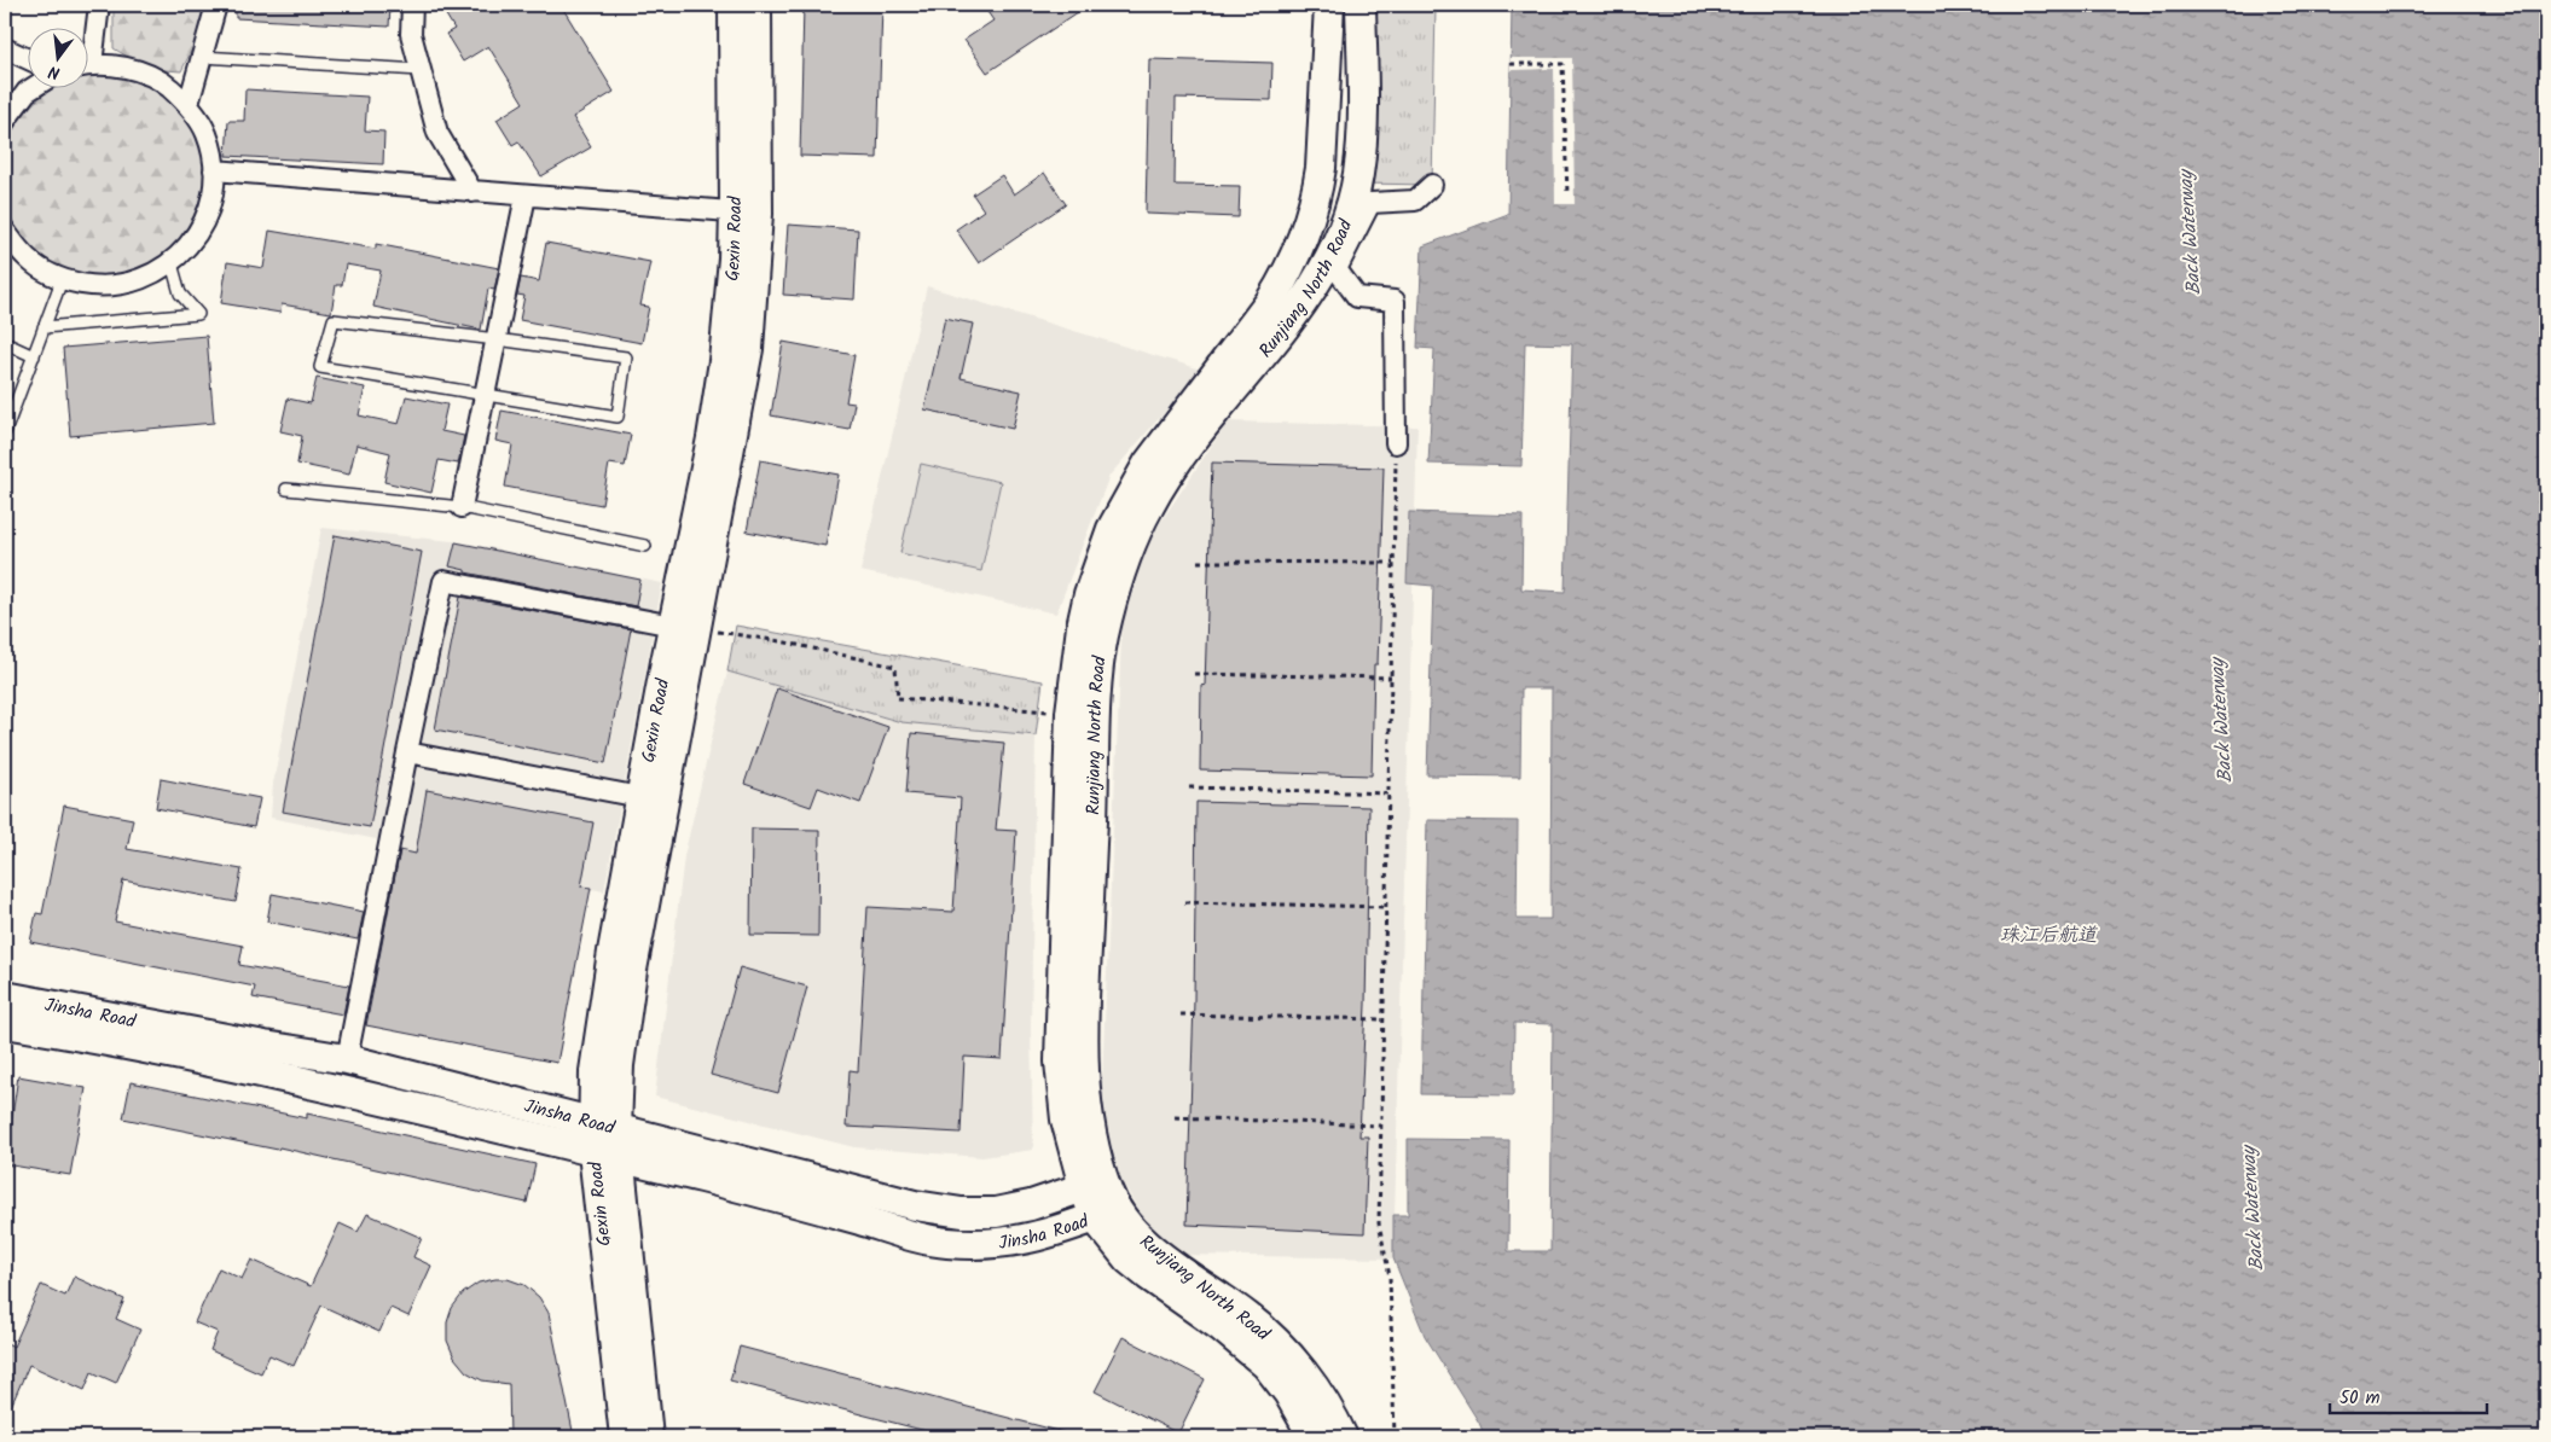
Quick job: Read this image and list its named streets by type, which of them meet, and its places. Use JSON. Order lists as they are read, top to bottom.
{
  "streets": {
    "street": ["Gexin Road", "Runjiang North Road", "Jinsha Road"]
  },
  "crossings": [
    ["Gexin Road", "Jinsha Road"],
    ["Runjiang North Road", "Jinsha Road"]
  ],
  "water": ["Back Waterway", "珠江后航道"],
  "scale_bar": "50 m",
  "north": "bottom"
}
